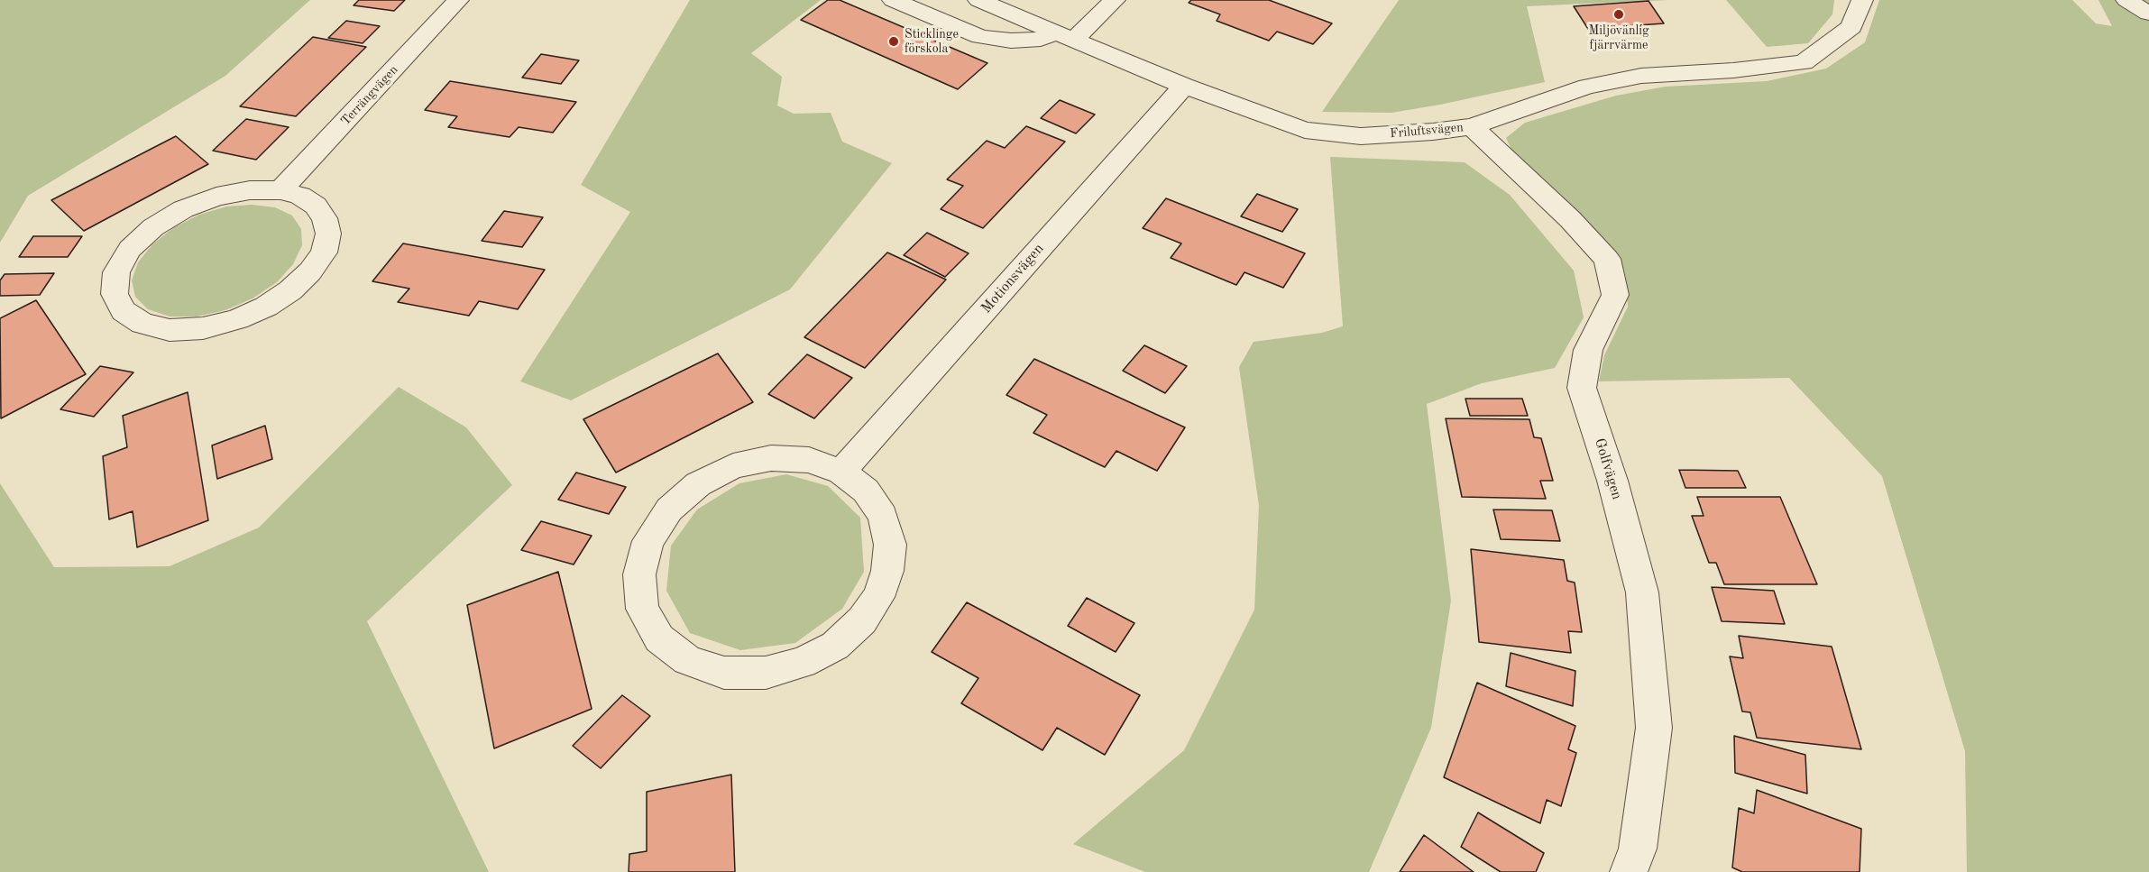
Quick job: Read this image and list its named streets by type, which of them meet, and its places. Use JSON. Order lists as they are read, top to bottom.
{
  "streets": {
    "street": [
      "Terrängvägen",
      "Friluftsvägen",
      "Motionsvägen",
      "Golfvägen"
    ]
  },
  "crossings": [
    ["Friluftsvägen", "Motionsvägen"],
    ["Friluftsvägen", "Golfvägen"]
  ],
  "places": ["Miljövänlig fjärrvärme", "Sticklinge förskola"]
}
